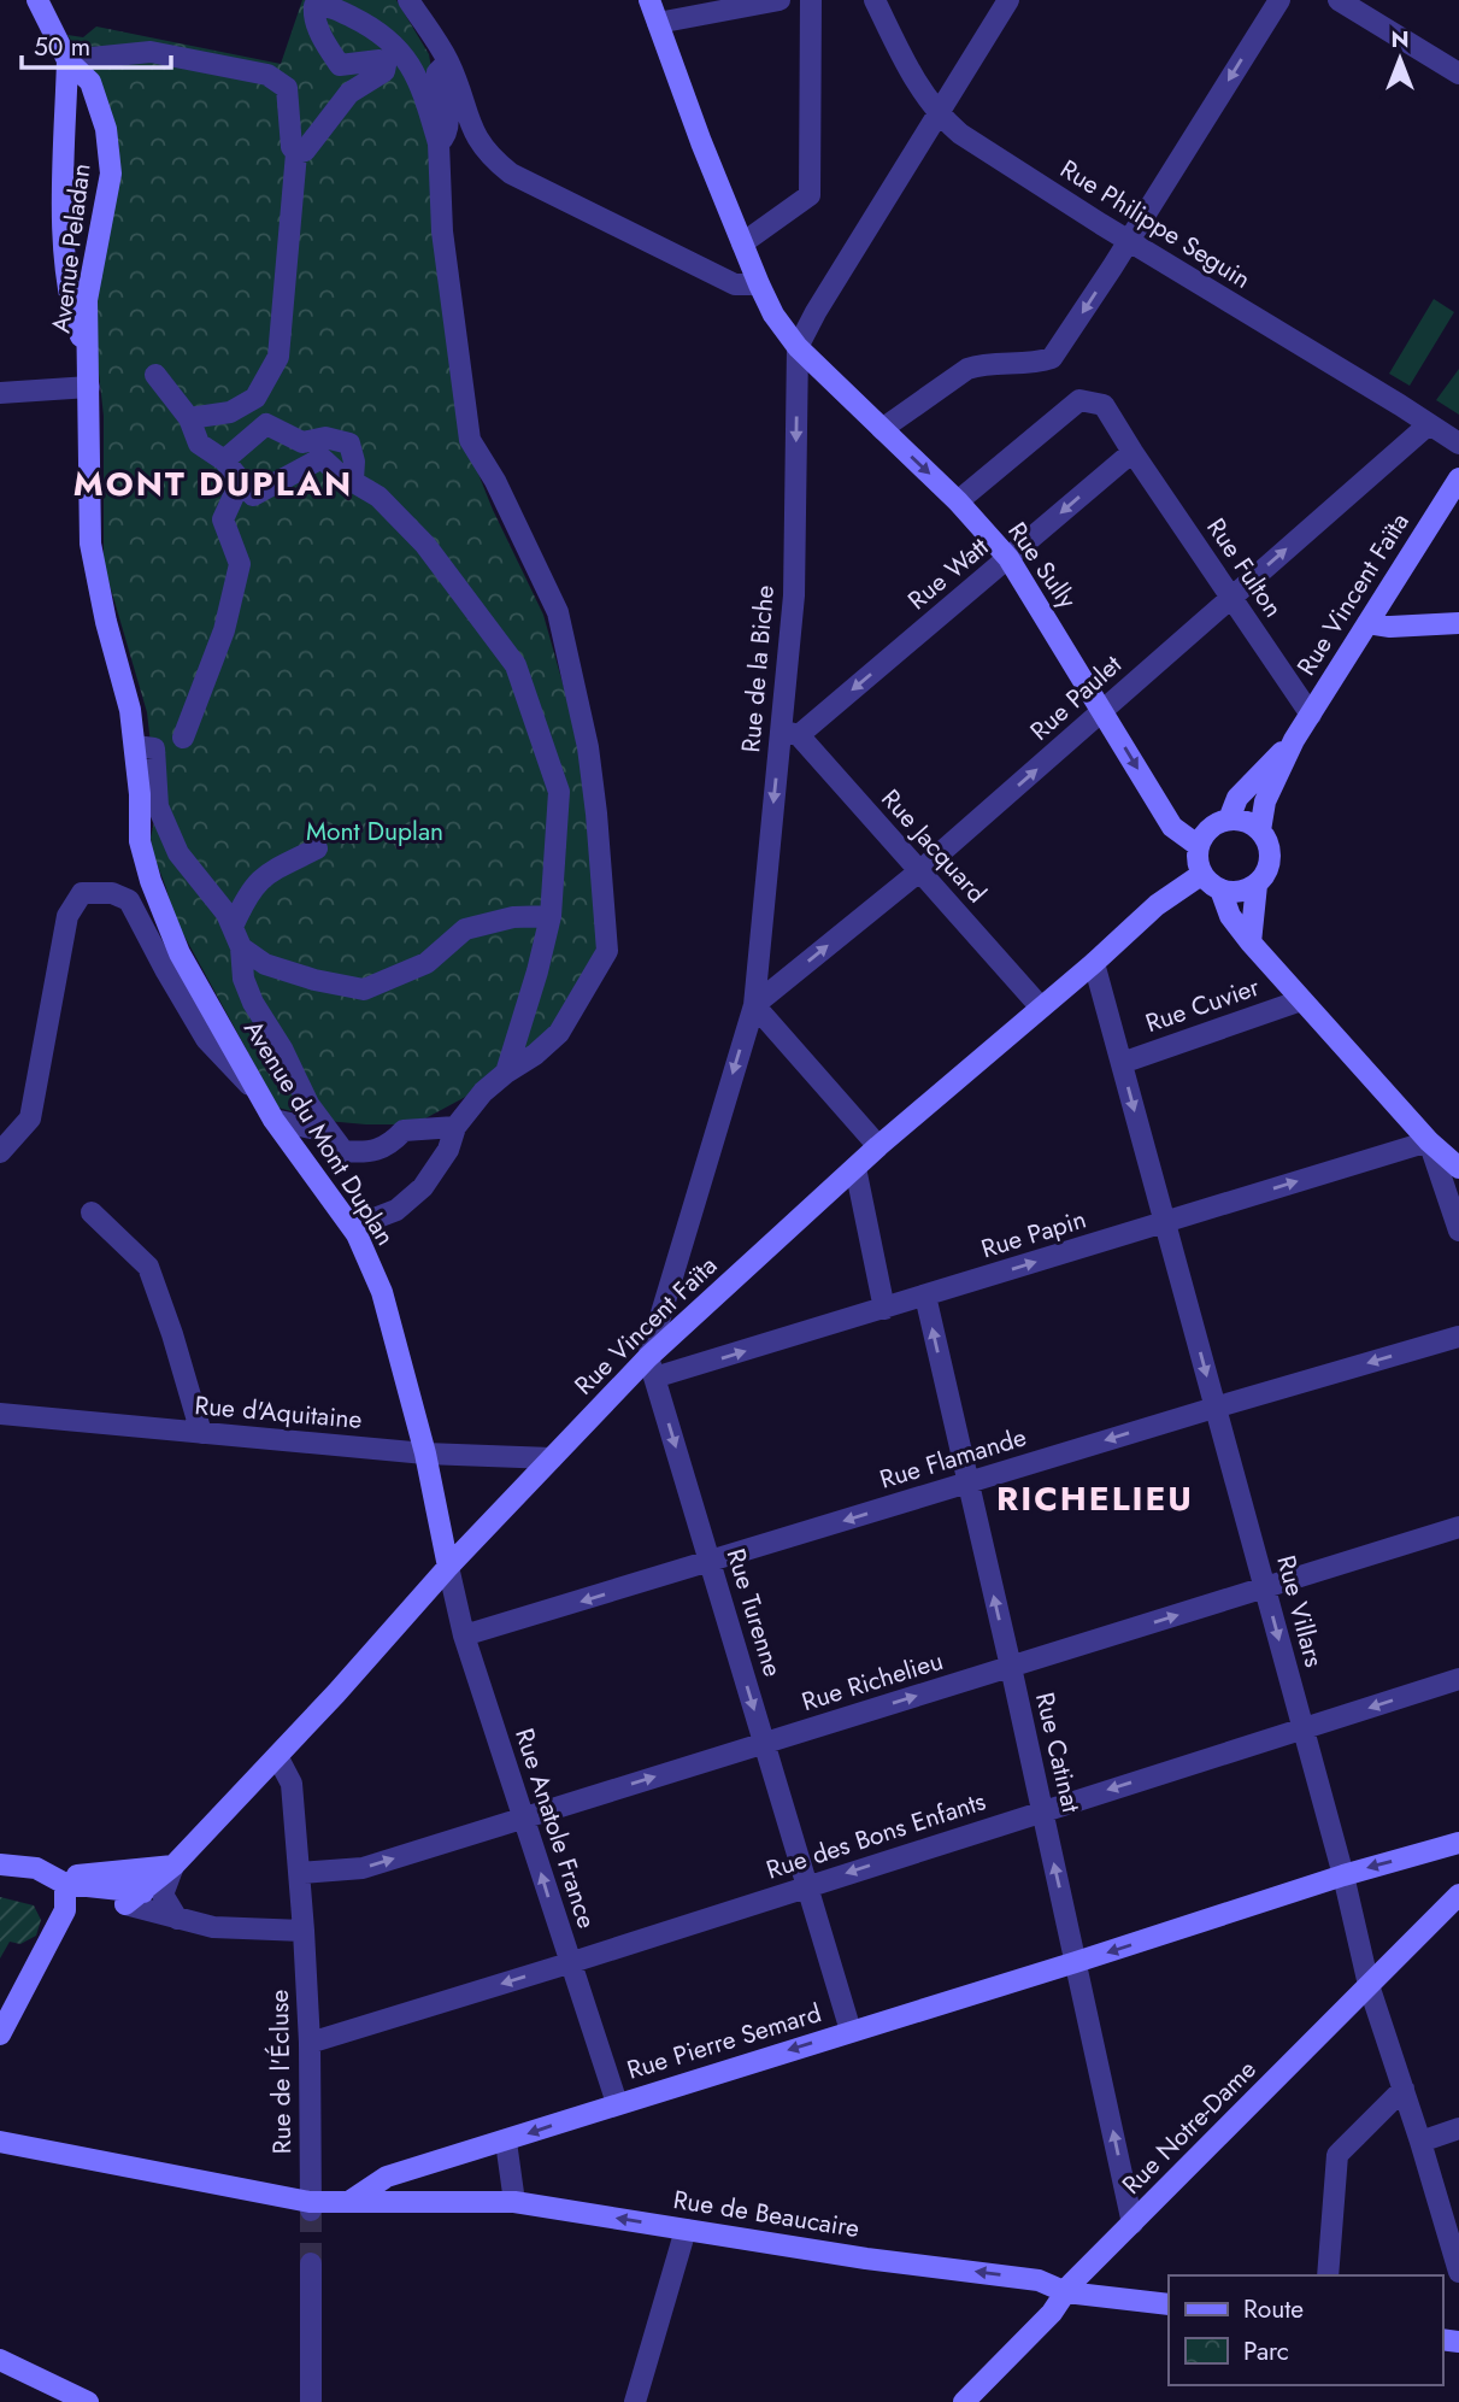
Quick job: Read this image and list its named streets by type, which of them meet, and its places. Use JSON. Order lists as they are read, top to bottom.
{
  "streets": {
    "street": [
      "Rue Philippe Seguin",
      "Avenue Peladan",
      "Rue Sully",
      "Rue Fulton",
      "Rue Watt",
      "Rue Vincent Faïta",
      "Rue de la Biche",
      "Rue Paulet",
      "Rue Jacquard",
      "Rue Cuvier",
      "Avenue du Mont Duplan",
      "Rue Papin",
      "Rue d'Aquitaine",
      "Rue Flamande",
      "Rue Villars",
      "Rue Turenne",
      "Rue Richelieu",
      "Rue Catinat",
      "Rue Anatole France",
      "Rue des Bons Enfants",
      "Rue Pierre Semard",
      "Rue de l'Écluse",
      "Rue Notre-Dame",
      "Rue de Beaucaire"
    ]
  },
  "crossings": [
    ["Rue Philippe Seguin", "Rue Paulet"],
    ["Avenue Peladan", "Avenue du Mont Duplan"],
    ["Rue Sully", "Rue Fulton"],
    ["Rue Sully", "Rue Watt"],
    ["Rue Sully", "Rue Vincent Faïta"],
    ["Rue Sully", "Rue de la Biche"],
    ["Rue Sully", "Rue Paulet"],
    ["Rue Fulton", "Rue Watt"],
    ["Rue Fulton", "Rue Vincent Faïta"],
    ["Rue Fulton", "Rue Paulet"],
    ["Rue Watt", "Rue de la Biche"],
    ["Rue Watt", "Rue Jacquard"],
    ["Rue Vincent Faïta", "Rue de la Biche"],
    ["Rue Vincent Faïta", "Rue Jacquard"],
    ["Rue Vincent Faïta", "Avenue du Mont Duplan"],
    ["Rue Vincent Faïta", "Rue d'Aquitaine"],
    ["Rue Vincent Faïta", "Rue Villars"],
    ["Rue Vincent Faïta", "Rue Turenne"],
    ["Rue Vincent Faïta", "Rue Anatole France"],
    ["Rue Vincent Faïta", "Rue de l'Écluse"],
    ["Rue de la Biche", "Rue Paulet"],
    ["Rue de la Biche", "Rue Jacquard"],
    ["Rue de la Biche", "Rue Turenne"],
    ["Rue Paulet", "Rue Jacquard"],
    ["Rue Cuvier", "Rue Villars"],
    ["Avenue du Mont Duplan", "Rue d'Aquitaine"],
    ["Avenue du Mont Duplan", "Rue Anatole France"],
    ["Rue Papin", "Rue Villars"],
    ["Rue Papin", "Rue Turenne"],
    ["Rue Papin", "Rue Catinat"],
    ["Rue Flamande", "Rue Villars"],
    ["Rue Flamande", "Rue Turenne"],
    ["Rue Flamande", "Rue Catinat"],
    ["Rue Flamande", "Rue Anatole France"],
    ["Rue Villars", "Rue Richelieu"],
    ["Rue Villars", "Rue des Bons Enfants"],
    ["Rue Villars", "Rue Pierre Semard"],
    ["Rue Villars", "Rue Notre-Dame"],
    ["Rue Turenne", "Rue Richelieu"],
    ["Rue Turenne", "Rue des Bons Enfants"],
    ["Rue Turenne", "Rue Pierre Semard"],
    ["Rue Richelieu", "Rue Catinat"],
    ["Rue Richelieu", "Rue Anatole France"],
    ["Rue Richelieu", "Rue de l'Écluse"],
    ["Rue Catinat", "Rue des Bons Enfants"],
    ["Rue Catinat", "Rue Pierre Semard"],
    ["Rue Catinat", "Rue Notre-Dame"],
    ["Rue Anatole France", "Rue des Bons Enfants"],
    ["Rue Anatole France", "Rue Pierre Semard"],
    ["Rue des Bons Enfants", "Rue de l'Écluse"],
    ["Rue Pierre Semard", "Rue de Beaucaire"],
    ["Rue Notre-Dame", "Rue de Beaucaire"]
  ],
  "one_way": [
    "Rue Sully",
    "Rue Paulet",
    "Rue Papin",
    "Rue Flamande",
    "Rue Villars",
    "Rue Turenne",
    "Rue Richelieu",
    "Rue Catinat",
    "Rue des Bons Enfants",
    "Rue Pierre Semard",
    "Rue de Beaucaire"
  ],
  "districts": ["MONT DUPLAN", "RICHELIEU"],
  "parks": ["Mont Duplan"],
  "legend": ["Route", "Parc"],
  "scale_bar": "50 m",
  "north": "top"
}
